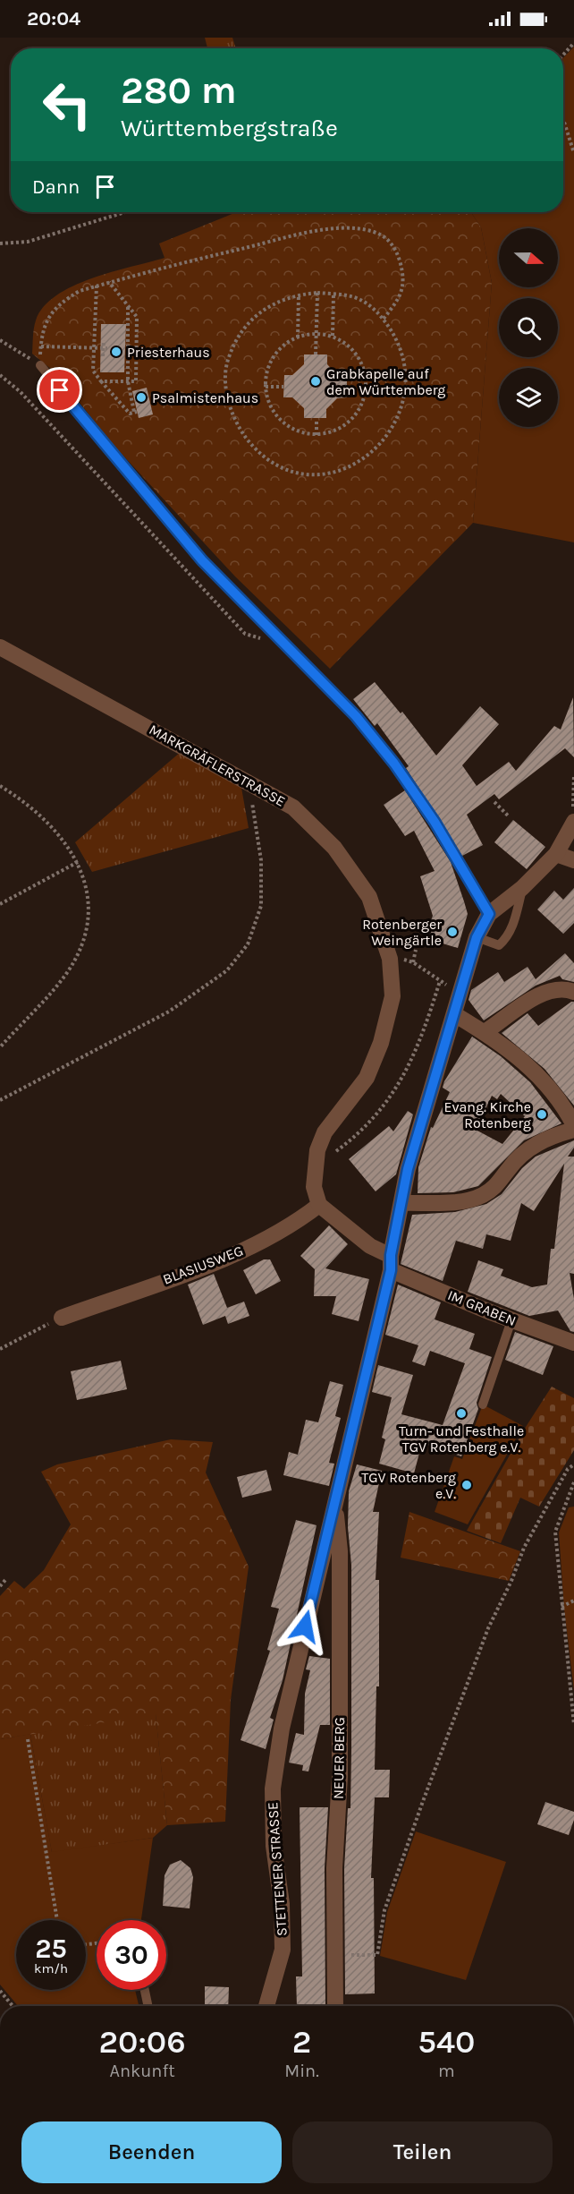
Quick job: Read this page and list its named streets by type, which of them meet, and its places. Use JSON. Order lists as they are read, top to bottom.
{
  "streets": {
    "street": [
      "MARKGRÄFLERSTRASSE",
      "BLASIUSWEG",
      "IM GRABEN",
      "NEUER BERG",
      "STETTENER STRASSE"
    ]
  },
  "crossings": [
    ["MARKGRÄFLERSTRASSE", "BLASIUSWEG"],
    ["IM GRABEN", "STETTENER STRASSE"],
    ["NEUER BERG", "STETTENER STRASSE"]
  ],
  "places": [
    "Priesterhaus",
    "Grabkapelle auf dem Württemberg",
    "Psalmistenhaus",
    "Rotenberger Weingärtle",
    "Evang. Kirche Rotenberg",
    "Turn- und Festhalle TGV Rotenberg e.V.",
    "TGV Rotenberg e.V."
  ],
  "north": "right",
  "page": {
    "status": "20:04",
    "turn": ["280 m", "Württembergstraße"],
    "then": "Dann",
    "speed": "25 km/h",
    "limit": "30",
    "eta": [
      "20:06",
      "Ankunft",
      "2",
      "Min.",
      "540",
      "m"
    ],
    "buttons": ["Beenden", "Teilen"]
  }
}
